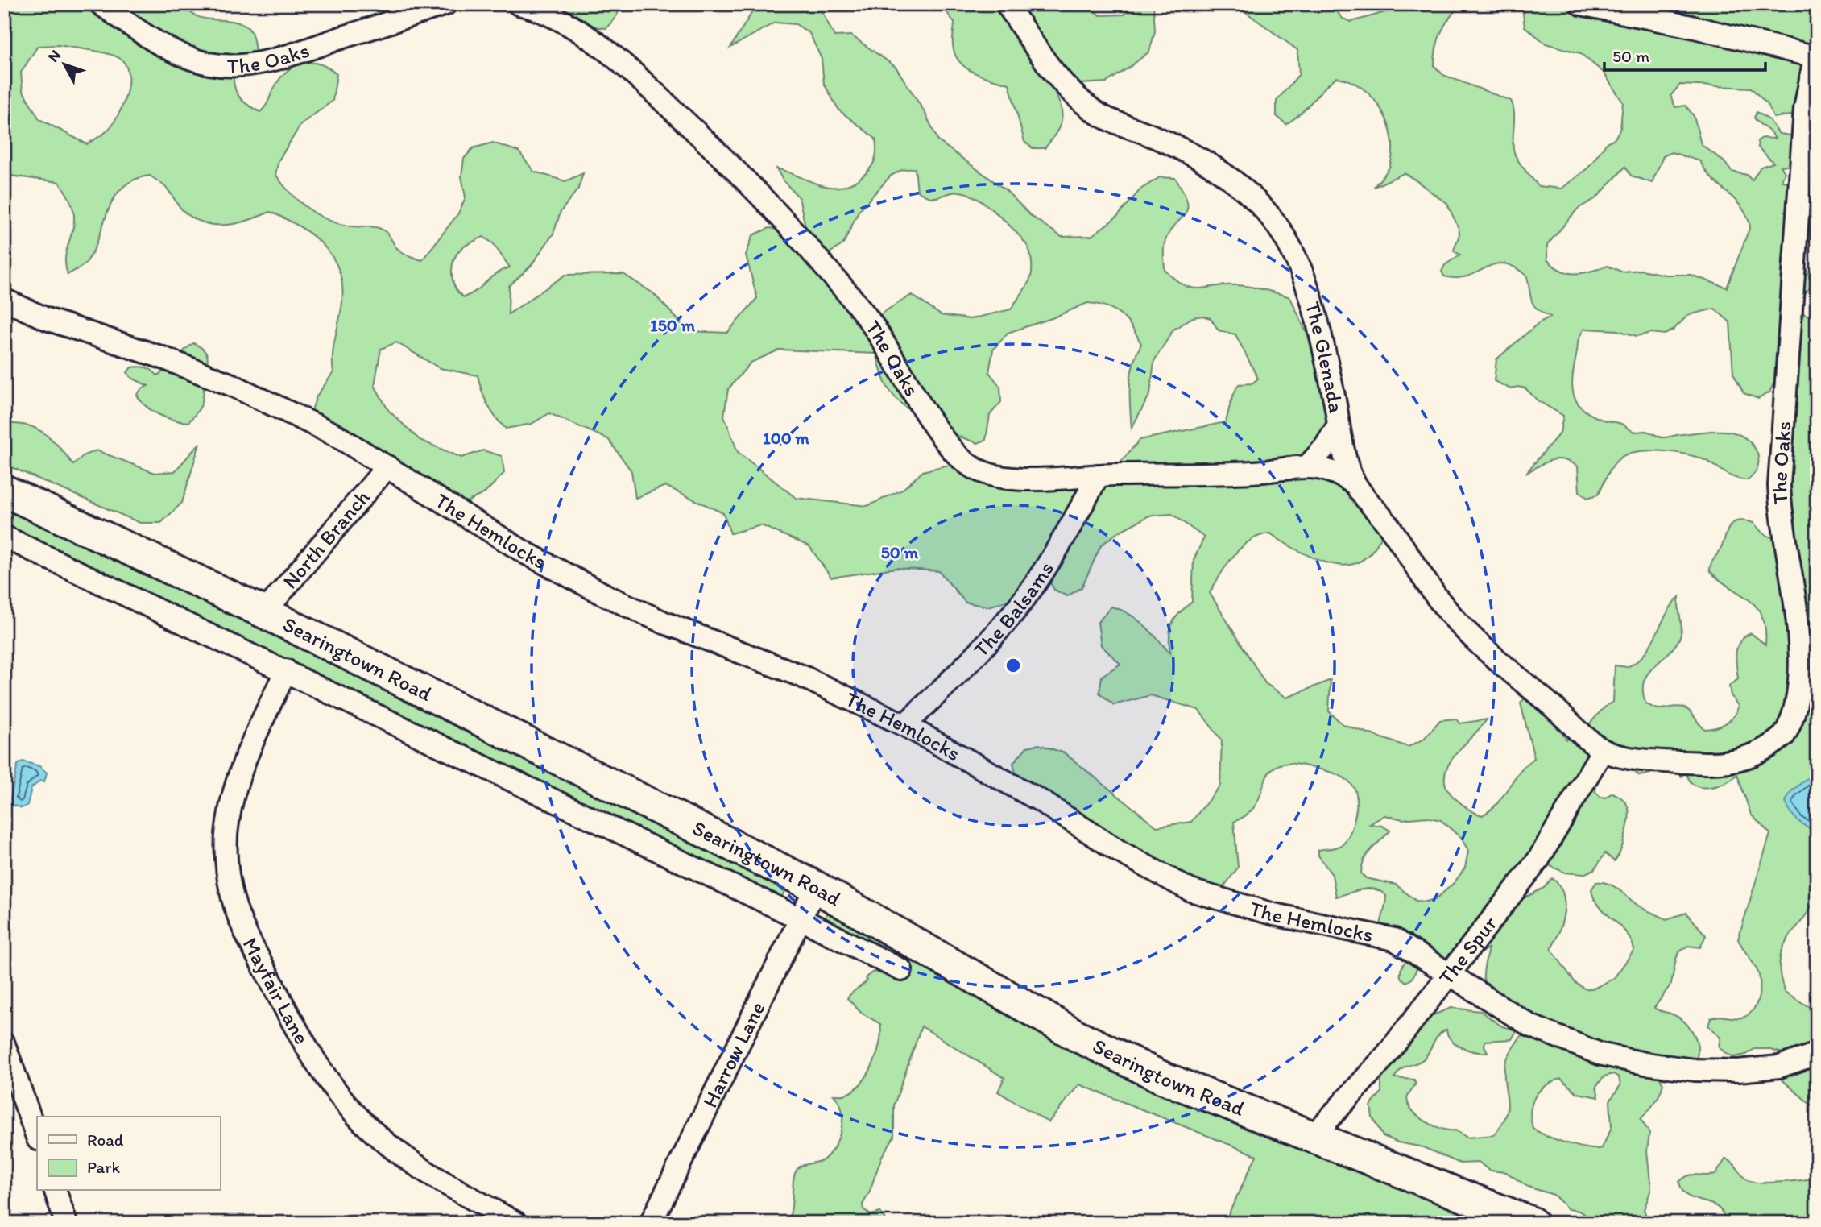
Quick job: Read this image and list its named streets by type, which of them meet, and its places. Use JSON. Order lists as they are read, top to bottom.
{
  "streets": {
    "main road": ["Searingtown Road"],
    "street": [
      "The Oaks",
      "The Glenada",
      "The Hemlocks",
      "North Branch",
      "The Balsams",
      "The Spur",
      "Mayfair Lane",
      "Harrow Lane"
    ]
  },
  "crossings": [
    ["The Oaks", "The Glenada"],
    ["The Oaks", "The Balsams"],
    ["The Oaks", "The Spur"],
    ["The Glenada", "The Spur"],
    ["The Hemlocks", "North Branch"],
    ["The Hemlocks", "The Balsams"],
    ["The Hemlocks", "The Spur"],
    ["North Branch", "Searingtown Road"],
    ["Searingtown Road", "The Spur"],
    ["Searingtown Road", "Mayfair Lane"],
    ["Searingtown Road", "Harrow Lane"]
  ],
  "legend": ["Road", "Park"],
  "scale_bar": "50 m",
  "north": "top left",
  "rings": ["150 m", "100 m", "50 m"]
}
